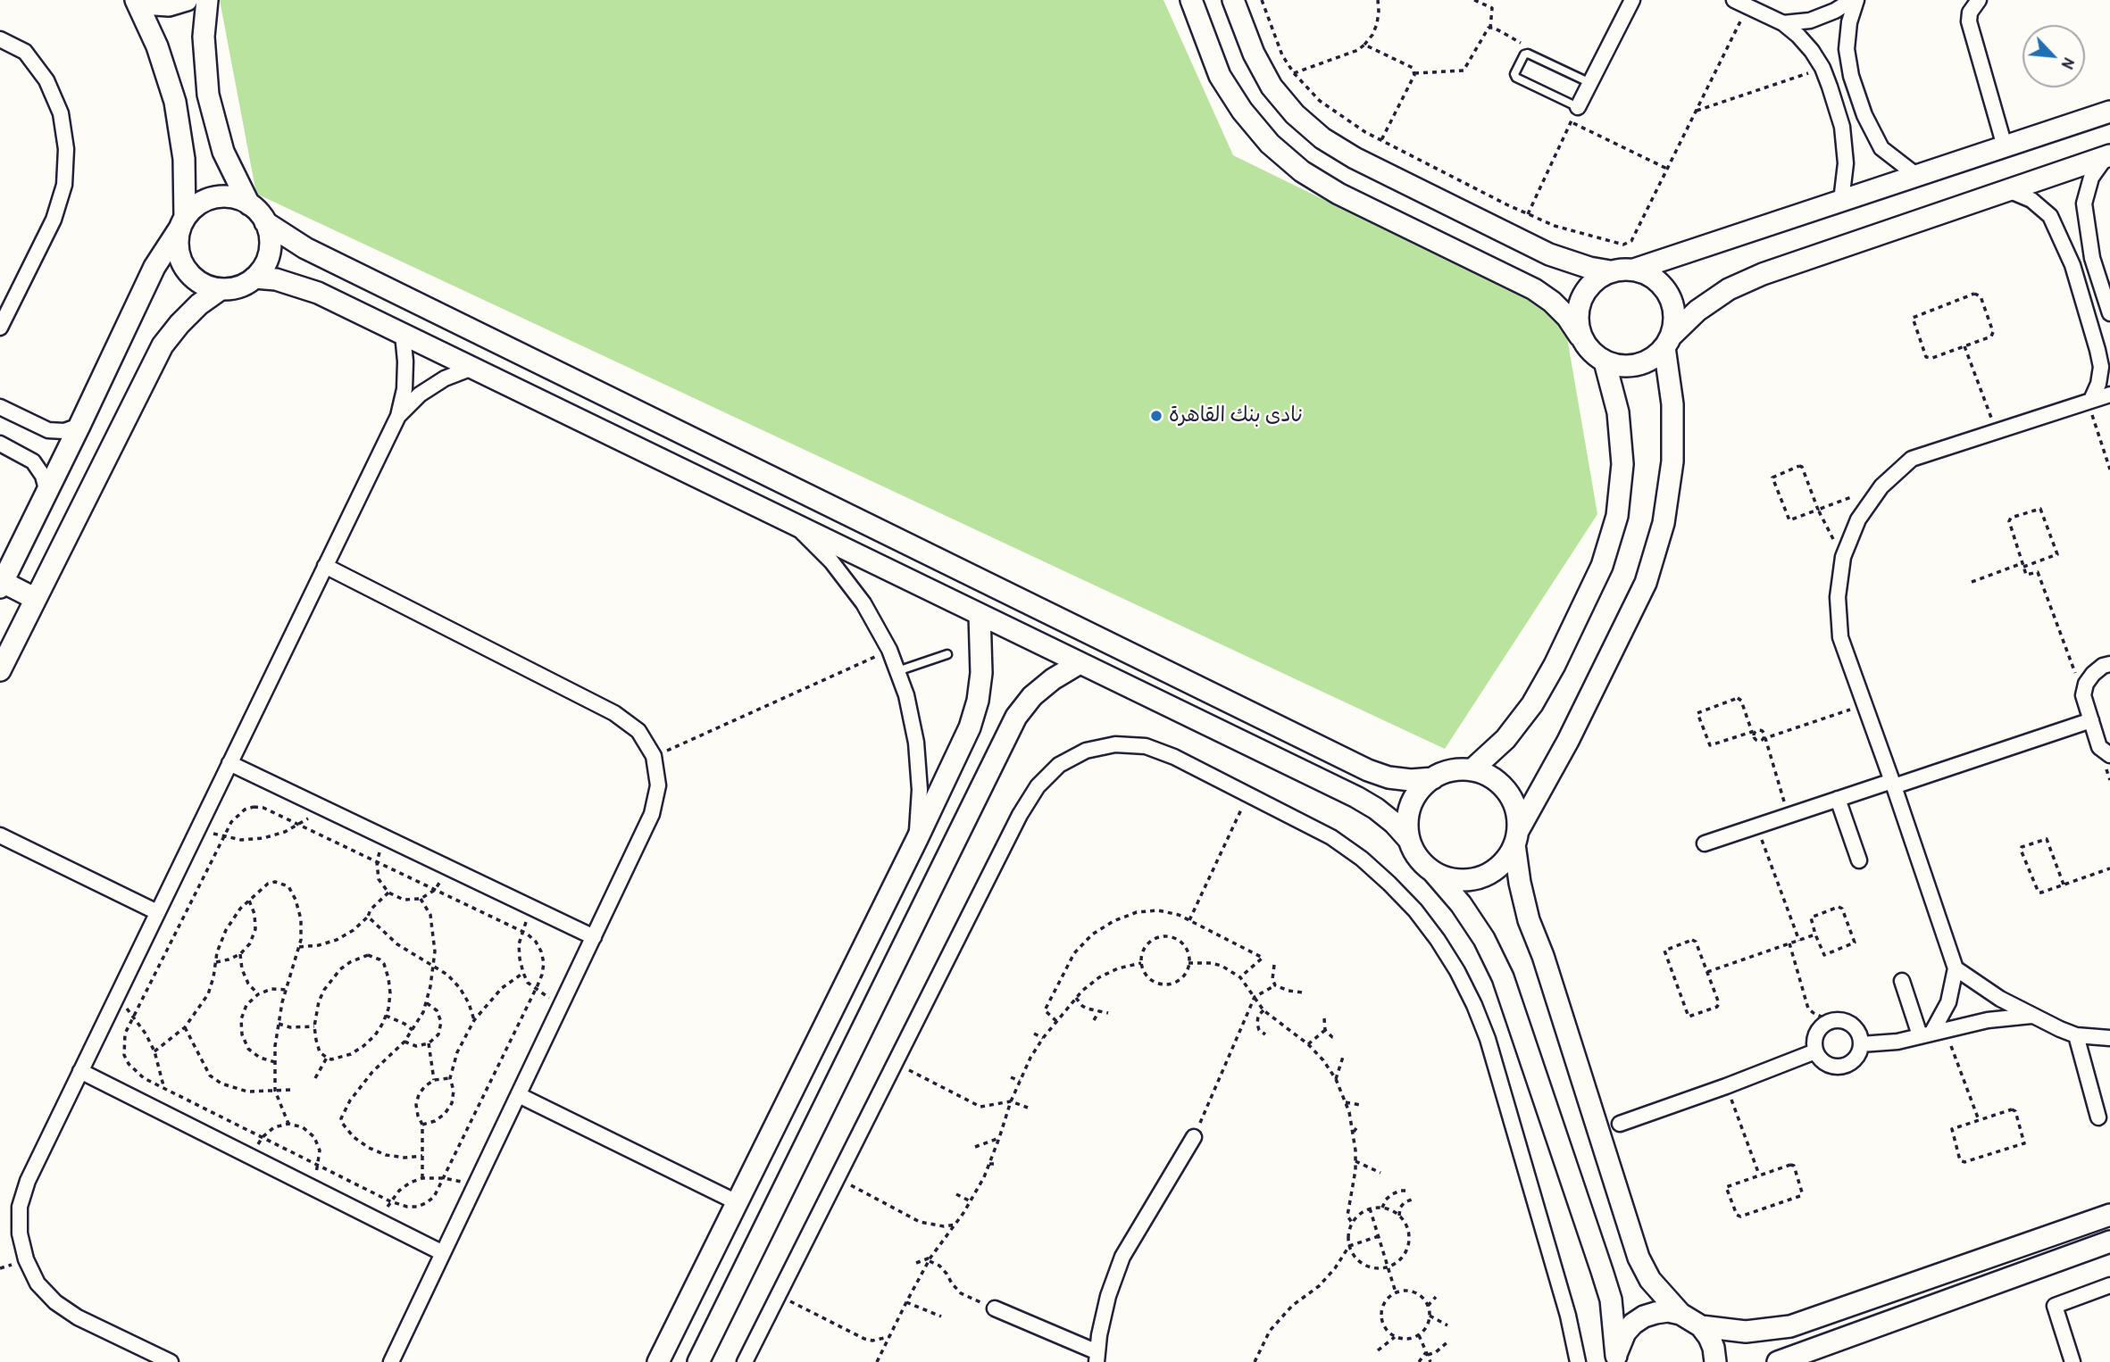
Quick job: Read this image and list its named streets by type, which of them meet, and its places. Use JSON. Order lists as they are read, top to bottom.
{
  "places": ["نادى بنك القاهرة"],
  "north": "bottom right"
}
